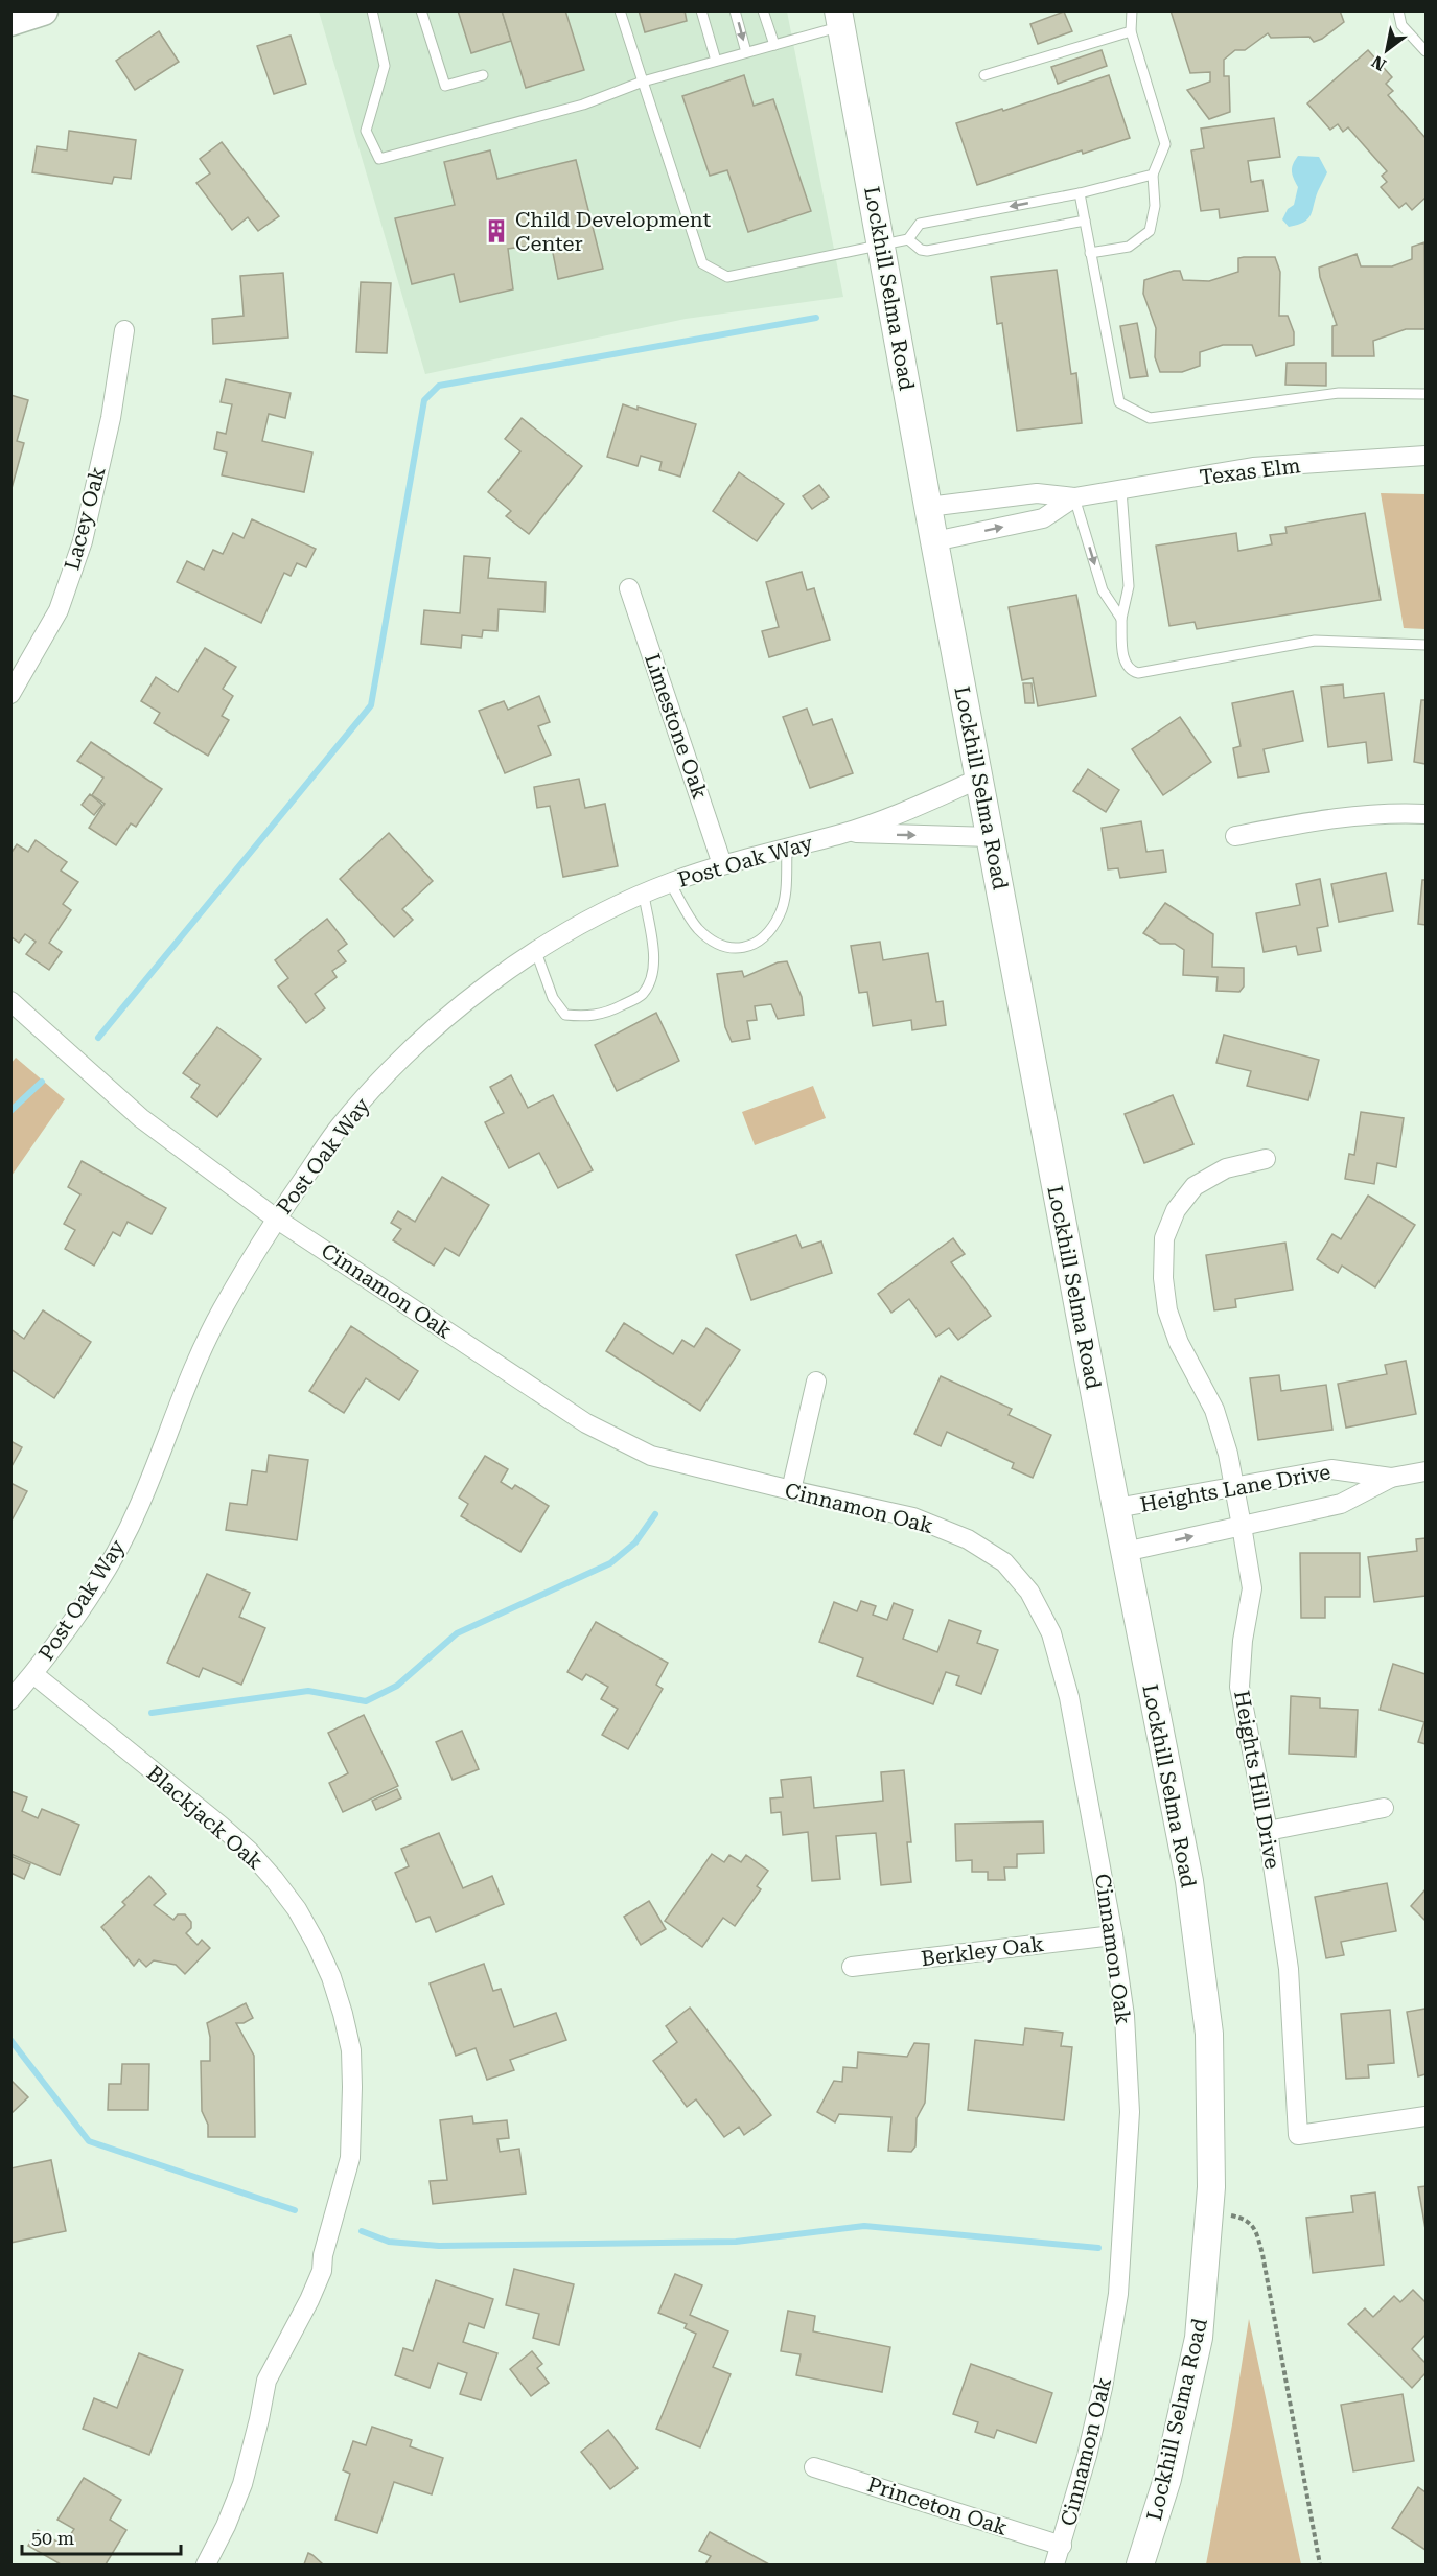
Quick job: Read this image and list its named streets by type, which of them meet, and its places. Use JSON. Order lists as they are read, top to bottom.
{
  "streets": {
    "main road": ["Lockhill Selma Road"],
    "street": [
      "Texas Elm",
      "Lacey Oak",
      "Limestone Oak",
      "Post Oak Way",
      "Cinnamon Oak",
      "Heights Lane Drive",
      "Heights Hill Drive",
      "Blackjack Oak",
      "Berkley Oak",
      "Princeton Oak"
    ]
  },
  "crossings": [
    ["Lockhill Selma Road", "Texas Elm"],
    ["Lockhill Selma Road", "Post Oak Way"],
    ["Lockhill Selma Road", "Heights Lane Drive"],
    ["Limestone Oak", "Post Oak Way"],
    ["Post Oak Way", "Cinnamon Oak"],
    ["Post Oak Way", "Blackjack Oak"],
    ["Cinnamon Oak", "Berkley Oak"],
    ["Cinnamon Oak", "Princeton Oak"],
    ["Heights Lane Drive", "Heights Hill Drive"]
  ],
  "places": {
    "building": ["Child Development Center"]
  },
  "scale_bar": "50 m",
  "north": "bottom left"
}
